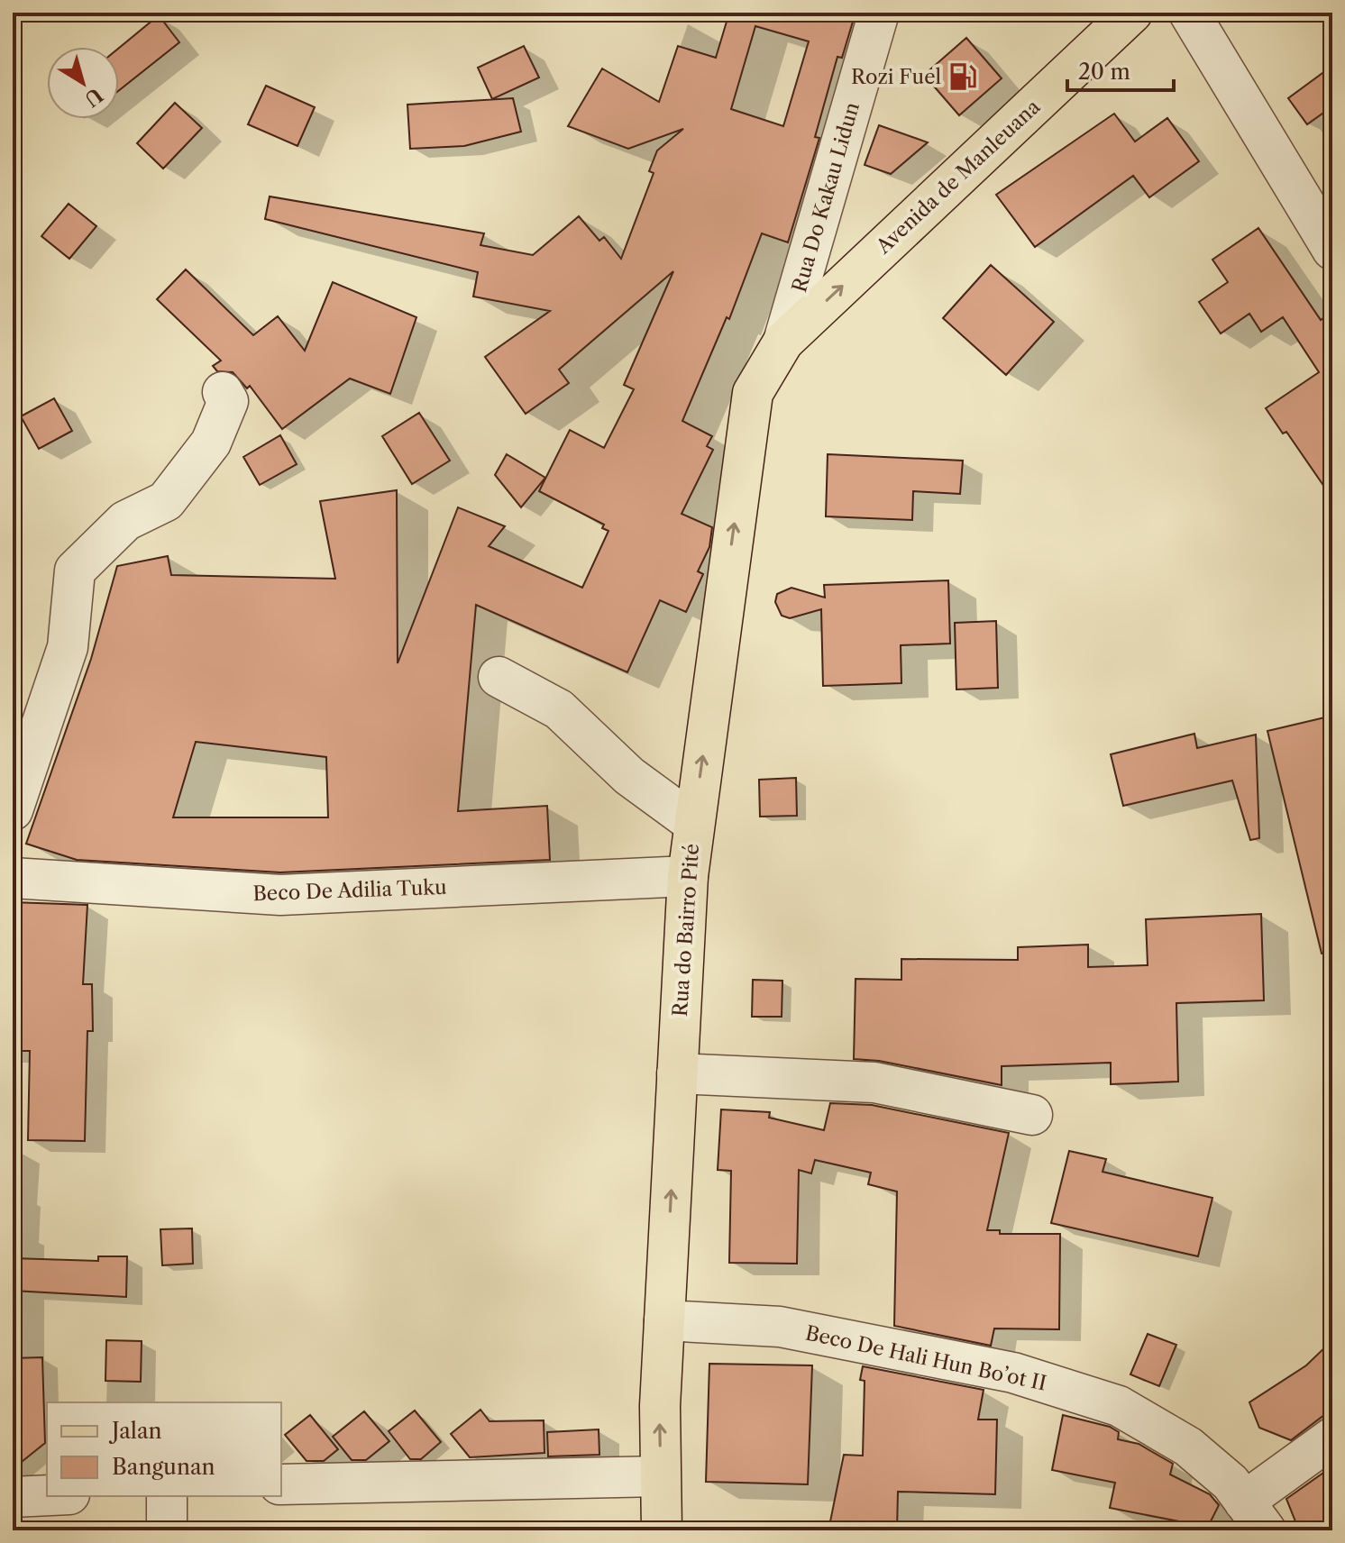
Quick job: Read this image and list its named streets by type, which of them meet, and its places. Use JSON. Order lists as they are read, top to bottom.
{
  "streets": {
    "main road": ["Avenida de Manleuana", "Rua do Bairro Pité"],
    "street": ["Rua Do Kakau Lidun", "Beco De Adilia Tuku", "Beco De Hali Hun Bo’ot II"]
  },
  "crossings": [
    ["Avenida de Manleuana", "Rua Do Kakau Lidun"],
    ["Avenida de Manleuana", "Rua do Bairro Pité"],
    ["Rua Do Kakau Lidun", "Rua do Bairro Pité"],
    ["Beco De Adilia Tuku", "Rua do Bairro Pité"],
    ["Rua do Bairro Pité", "Beco De Hali Hun Bo’ot II"]
  ],
  "one_way": ["Avenida de Manleuana", "Rua do Bairro Pité"],
  "places": {
    "fuel station": ["Rozi Fuel"]
  },
  "legend": ["Jalan", "Bangunan"],
  "scale_bar": "20 m",
  "north": "bottom right"
}
